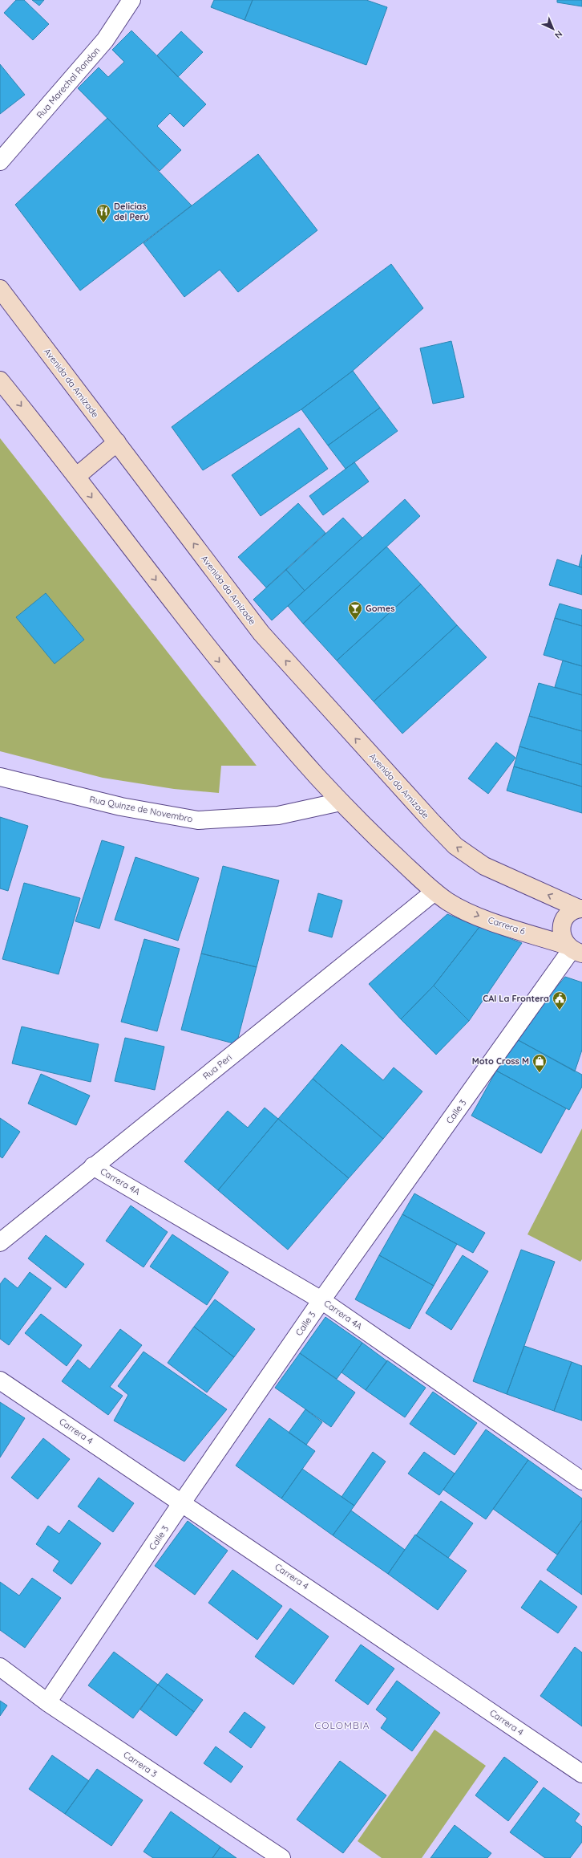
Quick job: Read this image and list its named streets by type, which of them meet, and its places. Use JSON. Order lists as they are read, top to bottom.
{
  "streets": {
    "main road": ["Avenida da Amizade", "Carrera 6"],
    "street": [
      "Rua Marechal Rondon",
      "Rua Quinze de Novembro",
      "Rua Peri",
      "Calle 3",
      "Carrera 4A",
      "Carrera 4",
      "Carrera 3"
    ]
  },
  "crossings": [
    ["Carrera 6", "Rua Peri"],
    ["Carrera 6", "Calle 3"],
    ["Rua Peri", "Carrera 4A"],
    ["Calle 3", "Carrera 4A"],
    ["Calle 3", "Carrera 4"],
    ["Calle 3", "Carrera 3"]
  ],
  "one_way": ["Carrera 6"],
  "districts": ["COLOMBIA"],
  "places": {
    "restaurant": ["Delicias del Perú"],
    "bar": ["Gomes"],
    "public building": ["CAI La Frontera"],
    "shop": ["Moto Cross M"]
  },
  "north": "bottom right"
}
